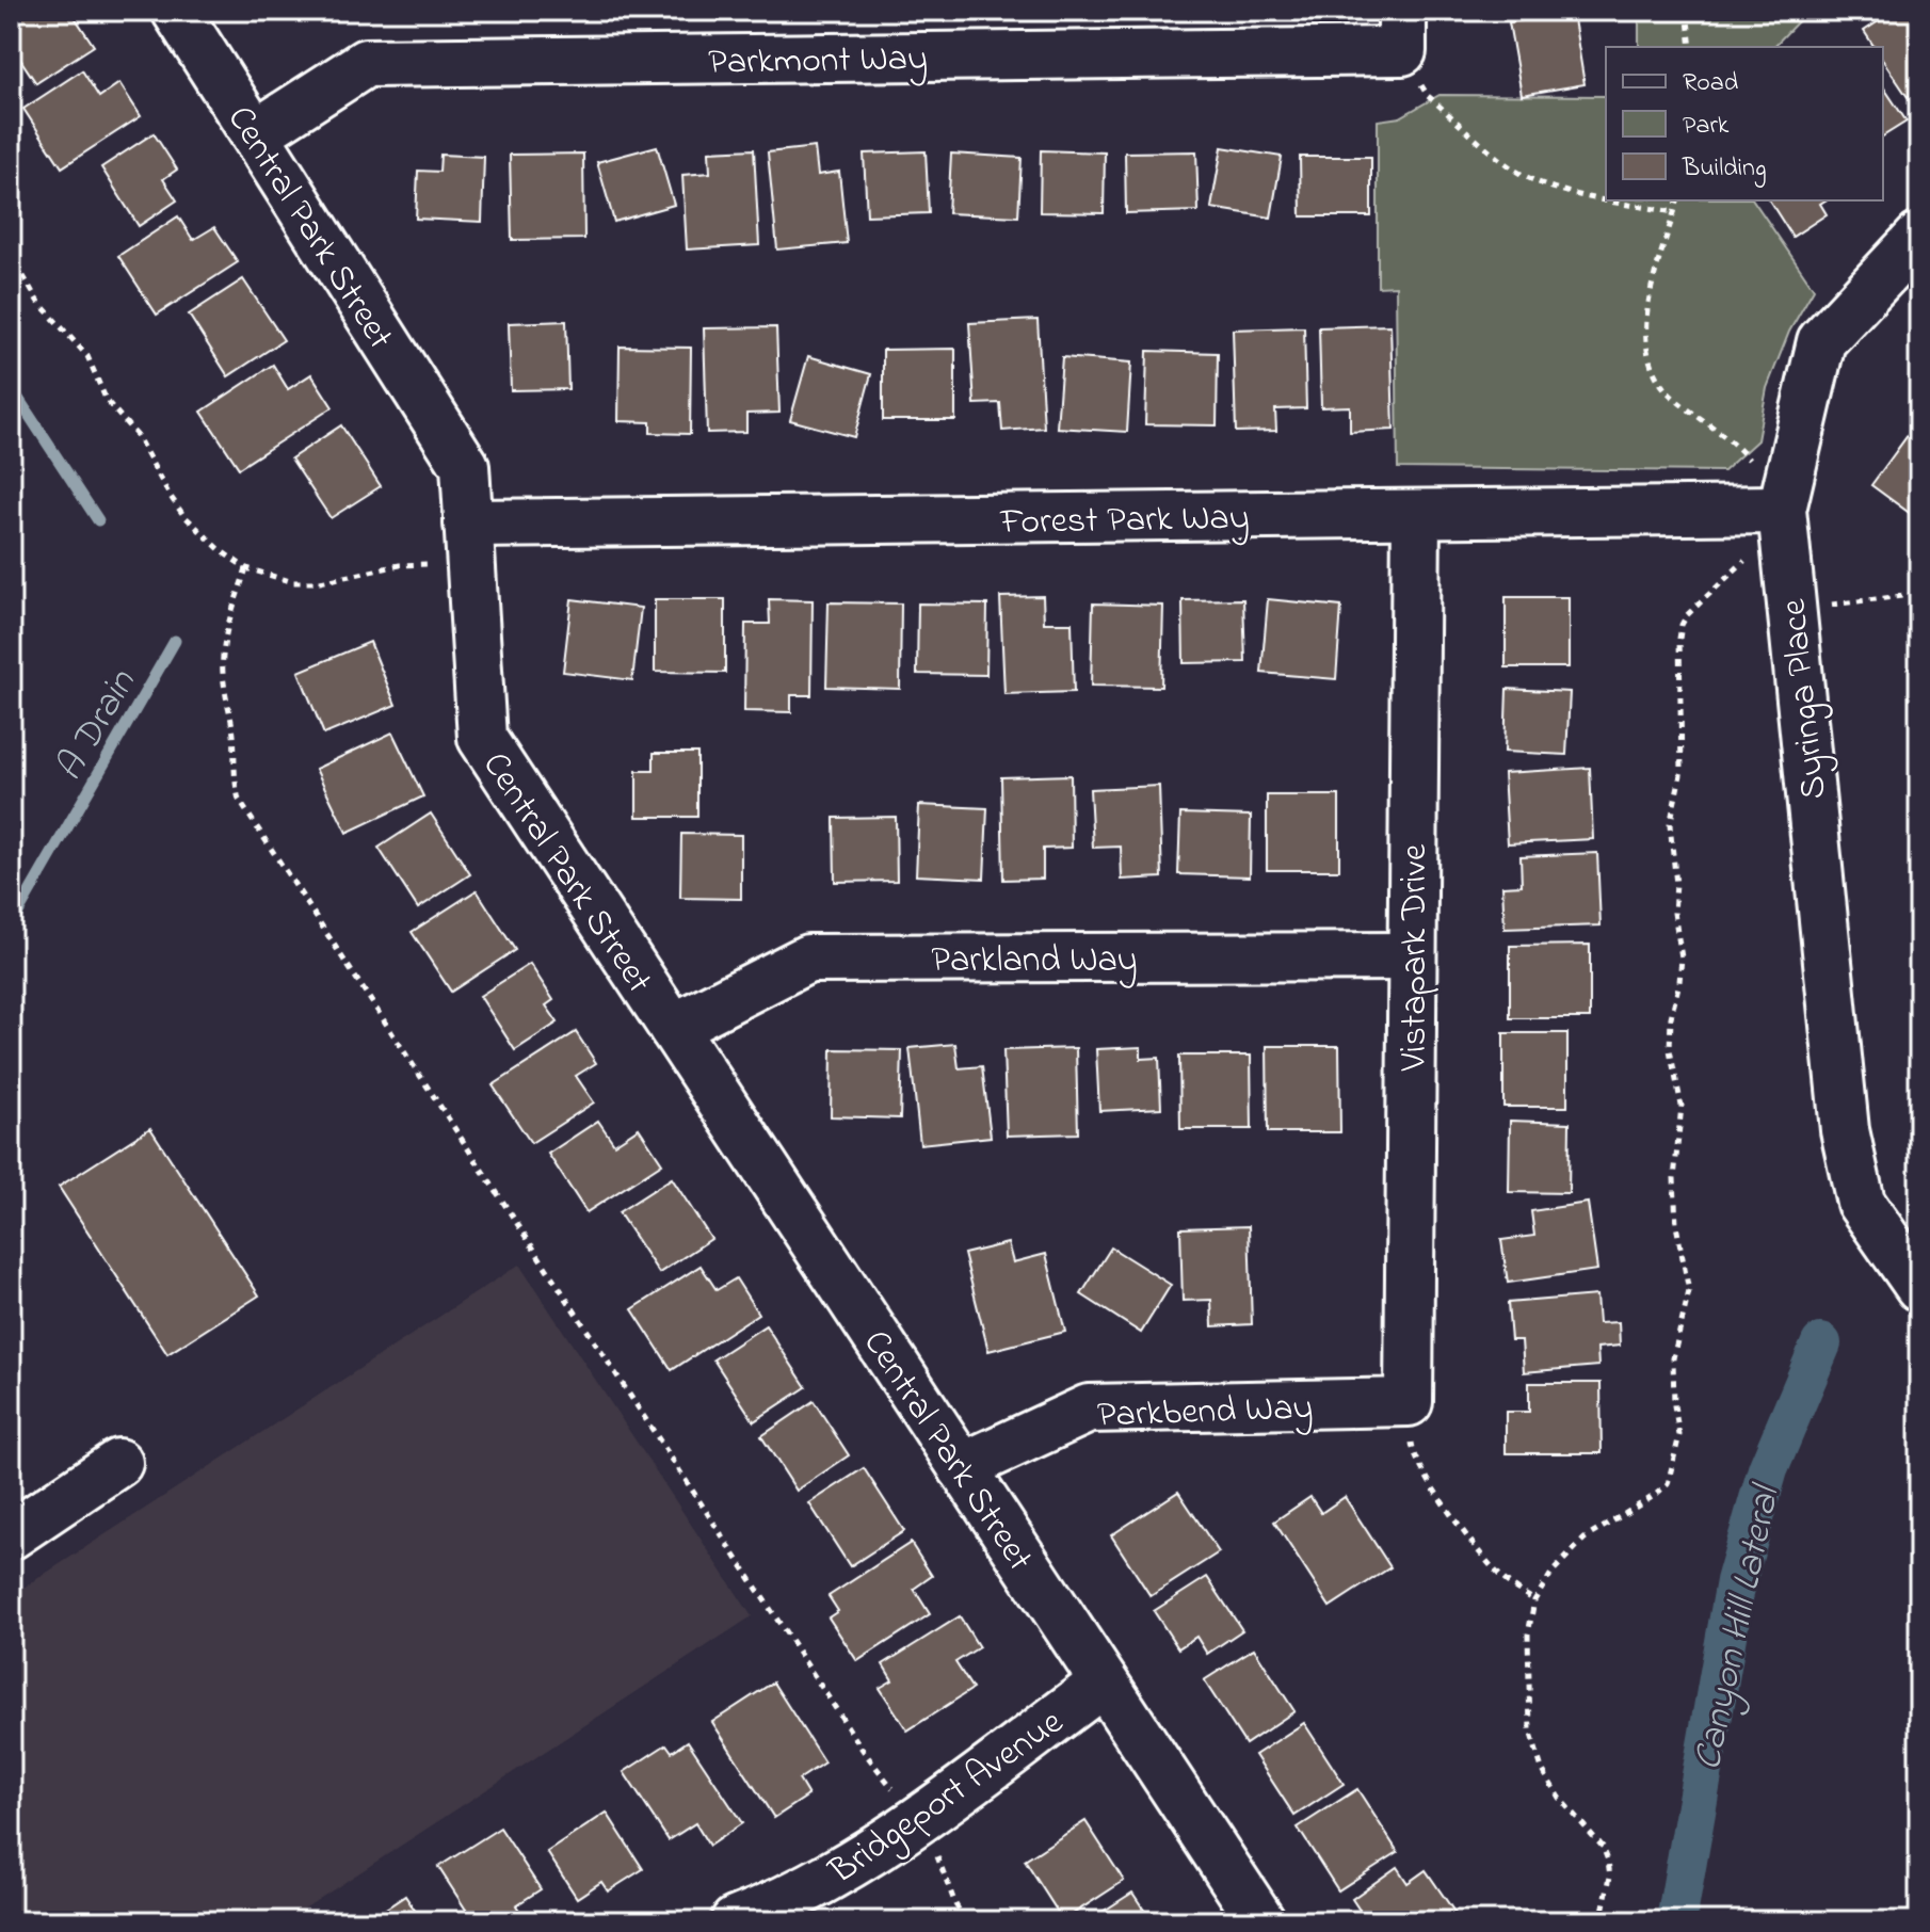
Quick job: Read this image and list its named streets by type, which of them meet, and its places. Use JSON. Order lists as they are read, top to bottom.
{
  "streets": {
    "street": [
      "Parkmont Way",
      "Central Park Street",
      "Forest Park Way",
      "Syringa Place",
      "Parkland Way",
      "Vistapark Drive",
      "Parkbend Way",
      "Bridgeport Avenue"
    ]
  },
  "crossings": [
    ["Parkmont Way", "Central Park Street"],
    ["Central Park Street", "Forest Park Way"],
    ["Central Park Street", "Parkland Way"],
    ["Central Park Street", "Parkbend Way"],
    ["Central Park Street", "Bridgeport Avenue"],
    ["Forest Park Way", "Syringa Place"],
    ["Forest Park Way", "Vistapark Drive"],
    ["Parkland Way", "Vistapark Drive"],
    ["Vistapark Drive", "Parkbend Way"]
  ],
  "water": ["A Drain", "Canyon Hill Lateral"],
  "legend": ["Road", "Park", "Building"]
}
